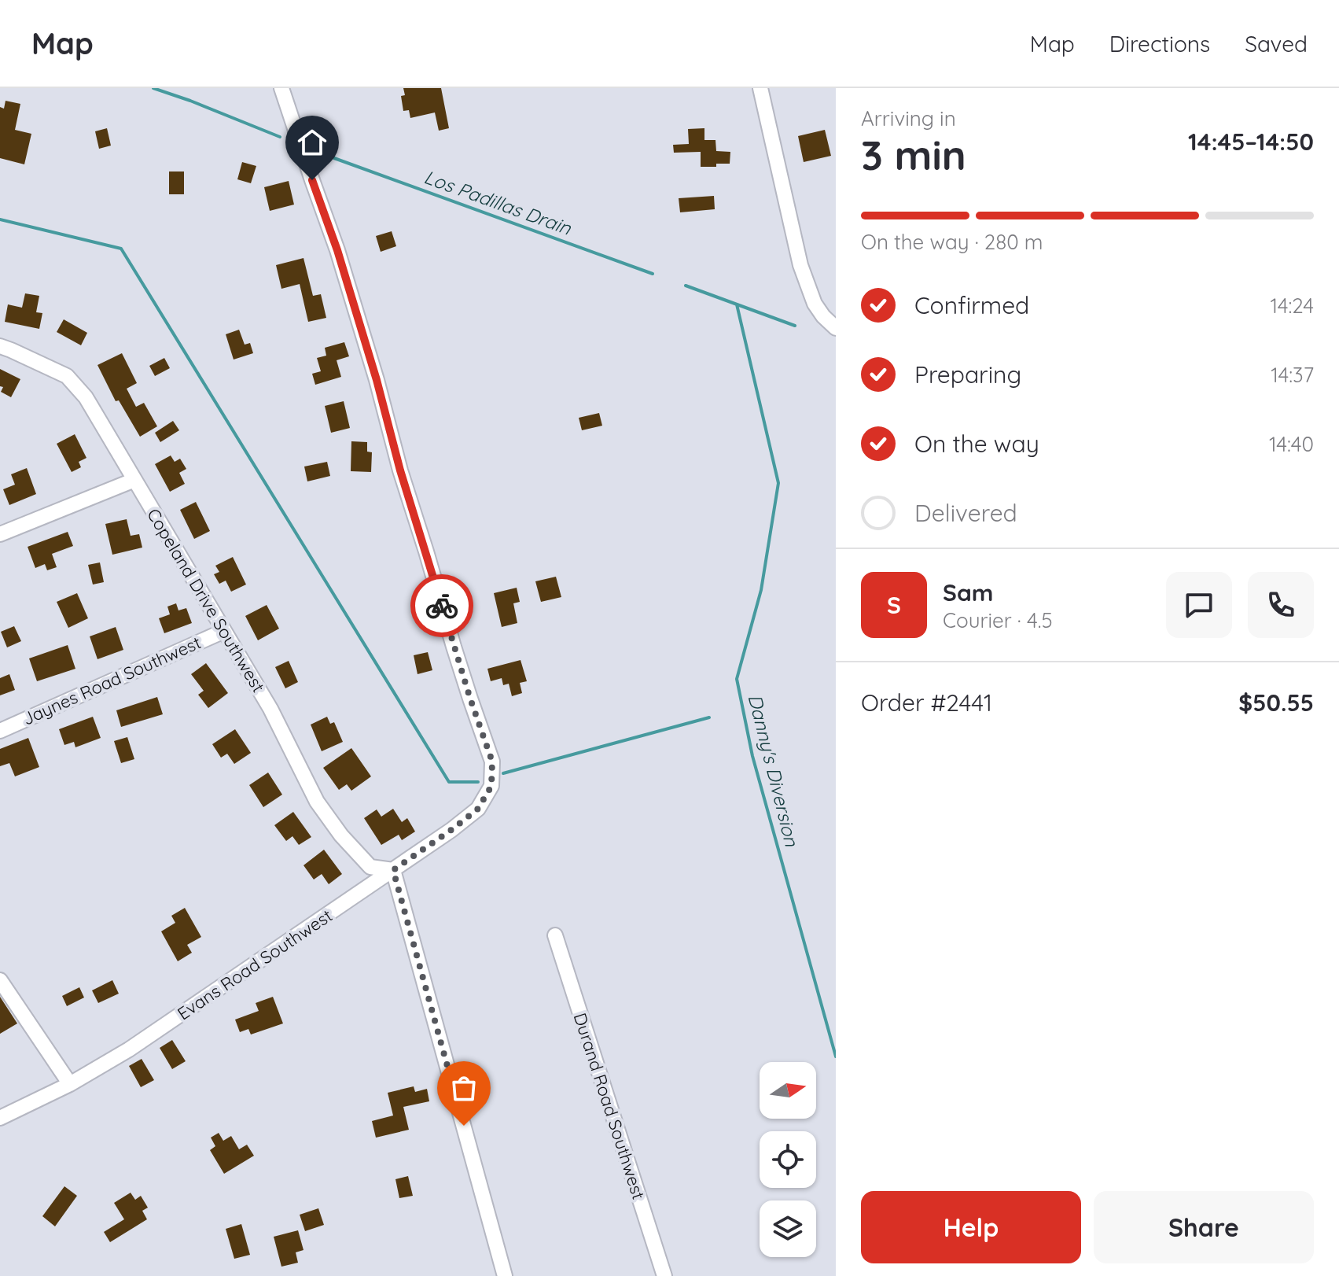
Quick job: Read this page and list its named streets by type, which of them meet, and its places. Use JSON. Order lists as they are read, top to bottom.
{
  "streets": {
    "street": [
      "Copeland Drive Southwest",
      "Jaynes Road Southwest",
      "Evans Road Southwest",
      "Durand Road Southwest"
    ]
  },
  "crossings": [
    ["Copeland Drive Southwest", "Jaynes Road Southwest"],
    ["Copeland Drive Southwest", "Evans Road Southwest"]
  ],
  "water": ["Los Padillas Drain", "Danny's Diversion"],
  "north": "right",
  "page": {
    "header": "Map",
    "nav": ["Map", "Directions", "Saved"],
    "heading": ["3 min", "Arriving in", "14:45–14:50"],
    "panel": [
      "Sam",
      "Courier · 4.5",
      "Order #2441",
      "$50.55"
    ],
    "bar": "On the way · 280 m",
    "list": [
      ["Confirmed", "14:24"],
      ["Preparing", "14:37"],
      ["On the way", "14:40"],
      "Delivered"
    ],
    "round": "S",
    "buttons": ["Help", "Share"]
  }
}
